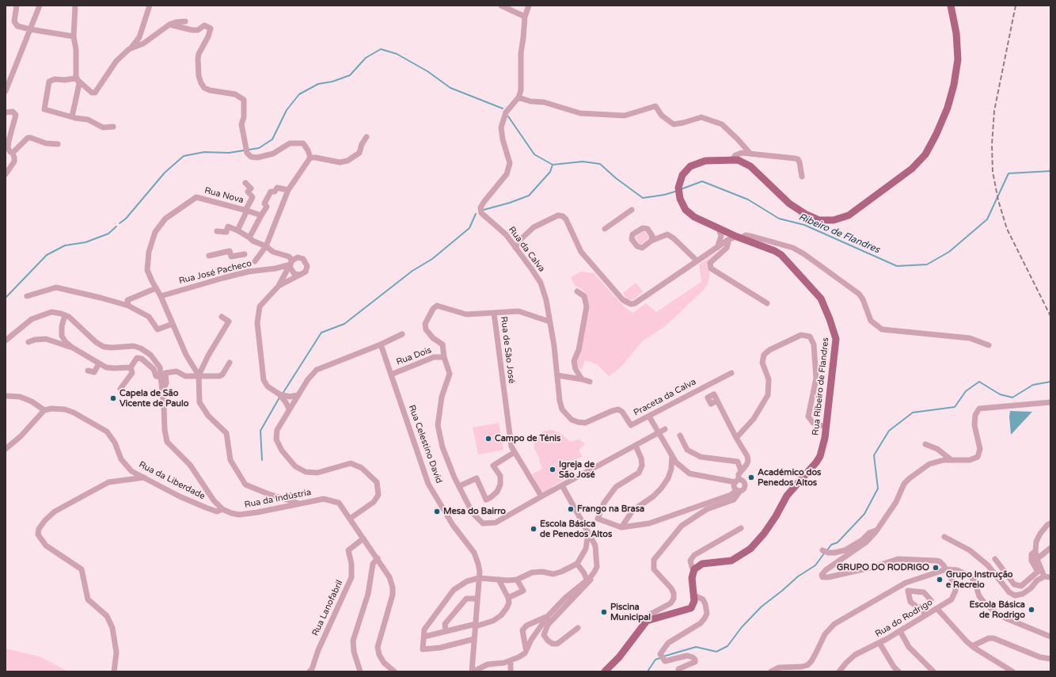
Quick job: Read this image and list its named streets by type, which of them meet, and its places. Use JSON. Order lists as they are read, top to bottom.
{
  "streets": {
    "main road": ["Rua Ribeiro de Flandres"],
    "street": [
      "Rua Nova",
      "Rua da Calva",
      "Rua José Pacheco",
      "Rua de São José",
      "Rua Dois",
      "Praceta da Calva",
      "Rua Celestino David",
      "Rua da Liberdade",
      "Rua da Indústria",
      "Rua Lanofabril",
      "Rua do Rodrigo"
    ]
  },
  "crossings": [
    ["Rua Nova", "Rua José Pacheco"],
    ["Rua da Calva", "Praceta da Calva"],
    ["Rua de São José", "Rua Dois"],
    ["Rua Dois", "Rua Celestino David"],
    ["Rua da Liberdade", "Rua da Indústria"],
    ["Rua da Indústria", "Rua Lanofabril"]
  ],
  "water": ["Ribeiro de Flandres"],
  "places": [
    "Capela de São Vicente de Paulo",
    "Campo de Ténis",
    "Igreja de São José",
    "Académico dos Penedos Altos",
    "Frango na Brasa",
    "Mesa do Bairro",
    "Escola Básica de Penedos Altos",
    "GRUPO DO RODRIGO",
    "Grupo Instrução e Recreio",
    "Escola Básica de Rodrigo",
    "Piscina Municipal"
  ]
}
